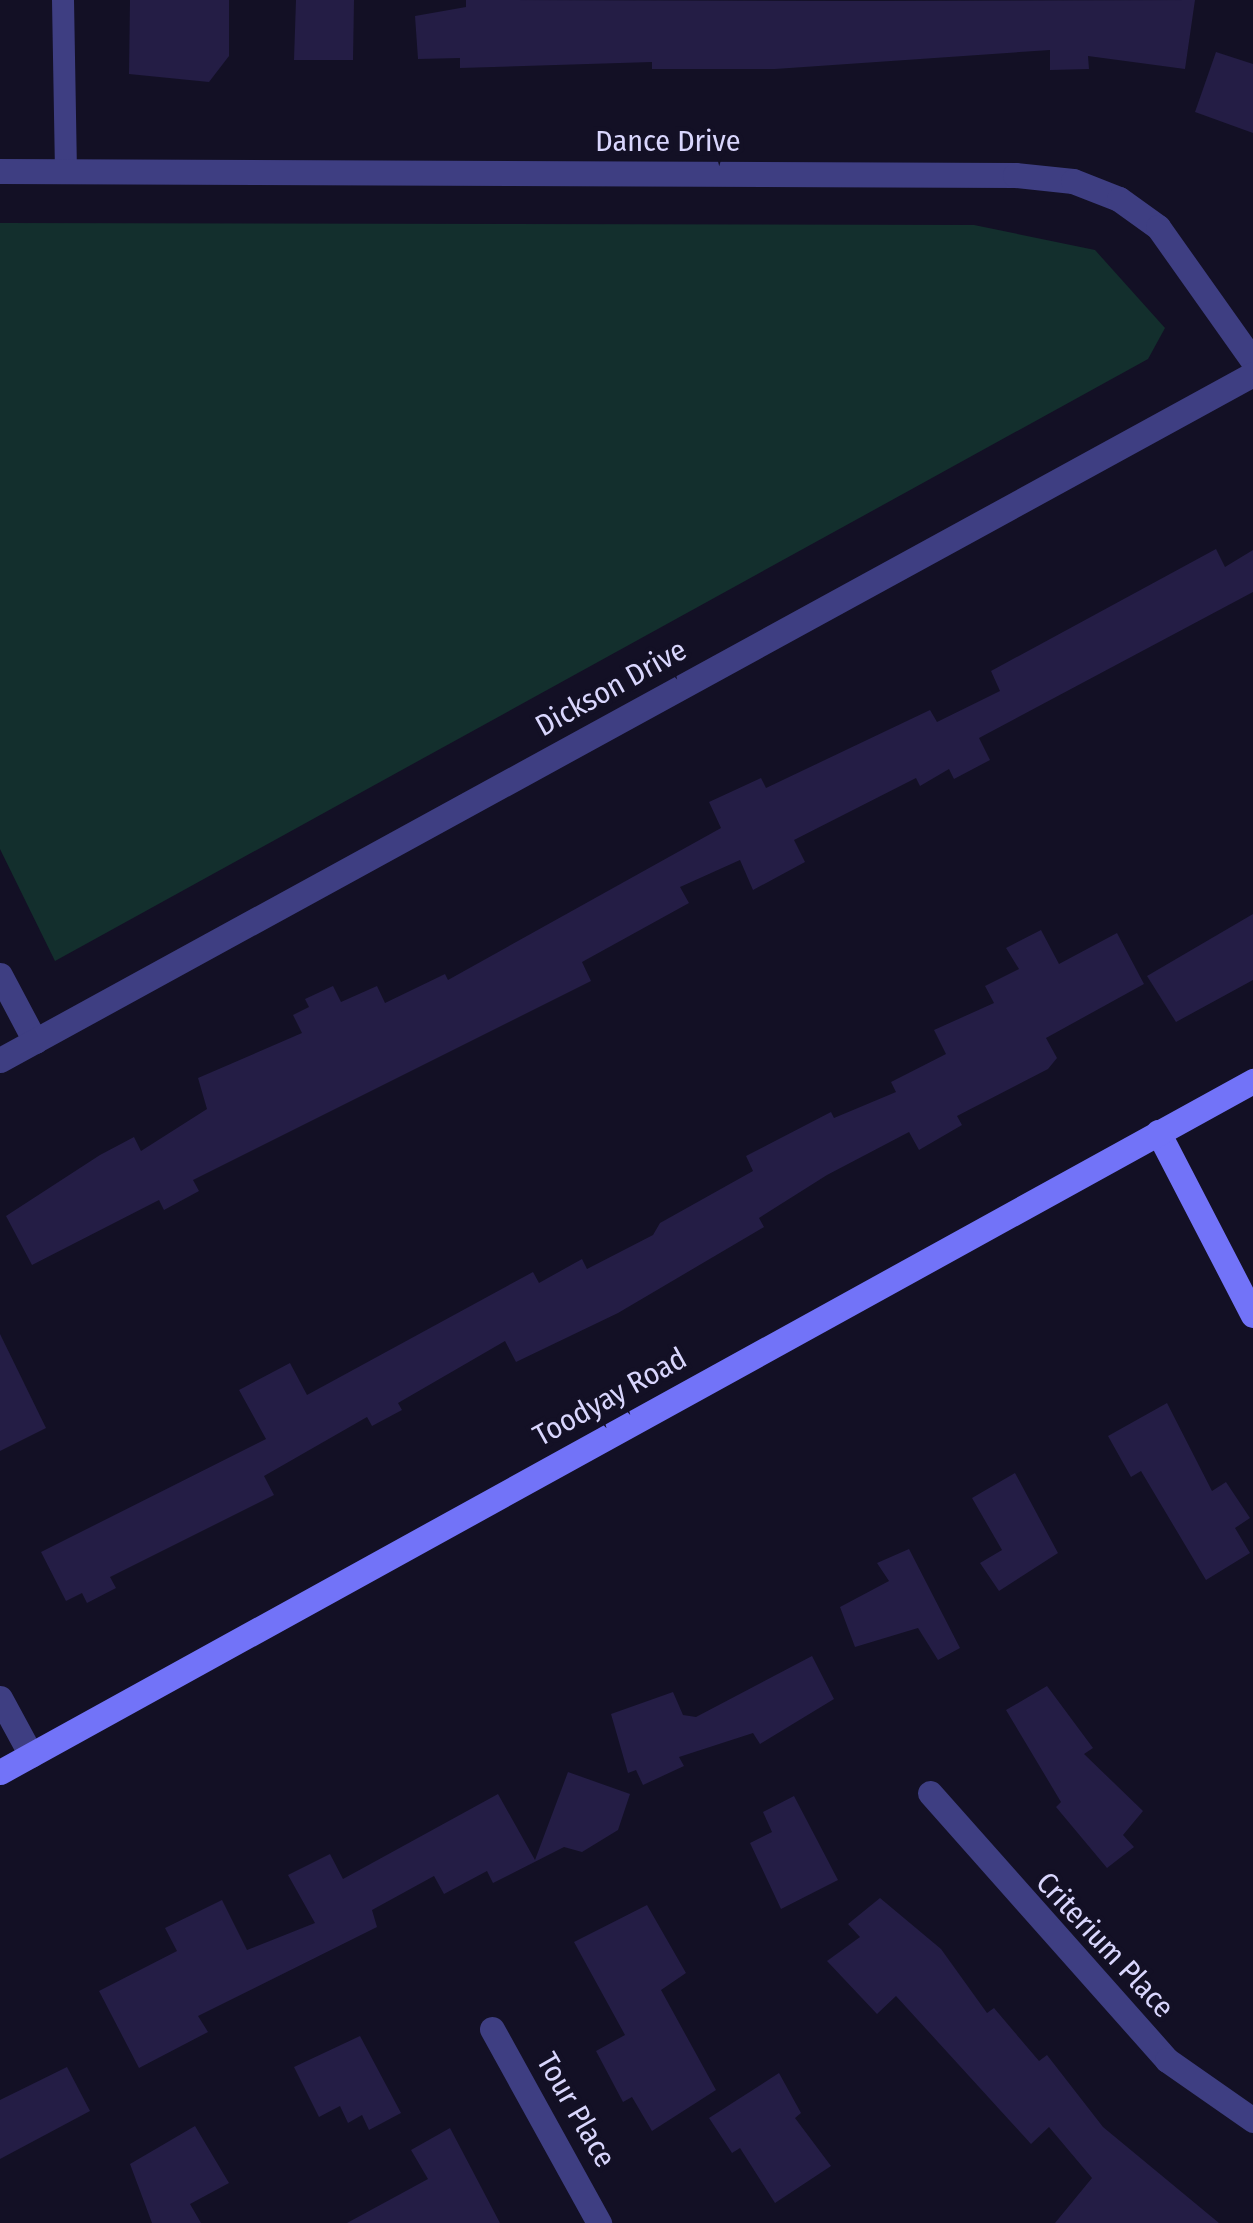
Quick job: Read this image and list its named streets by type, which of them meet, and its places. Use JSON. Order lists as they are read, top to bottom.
{
  "streets": {
    "main road": ["Toodyay Road"],
    "street": [
      "Dance Drive",
      "Dickson Drive",
      "Criterium Place",
      "Tour Place"
    ]
  }
}
